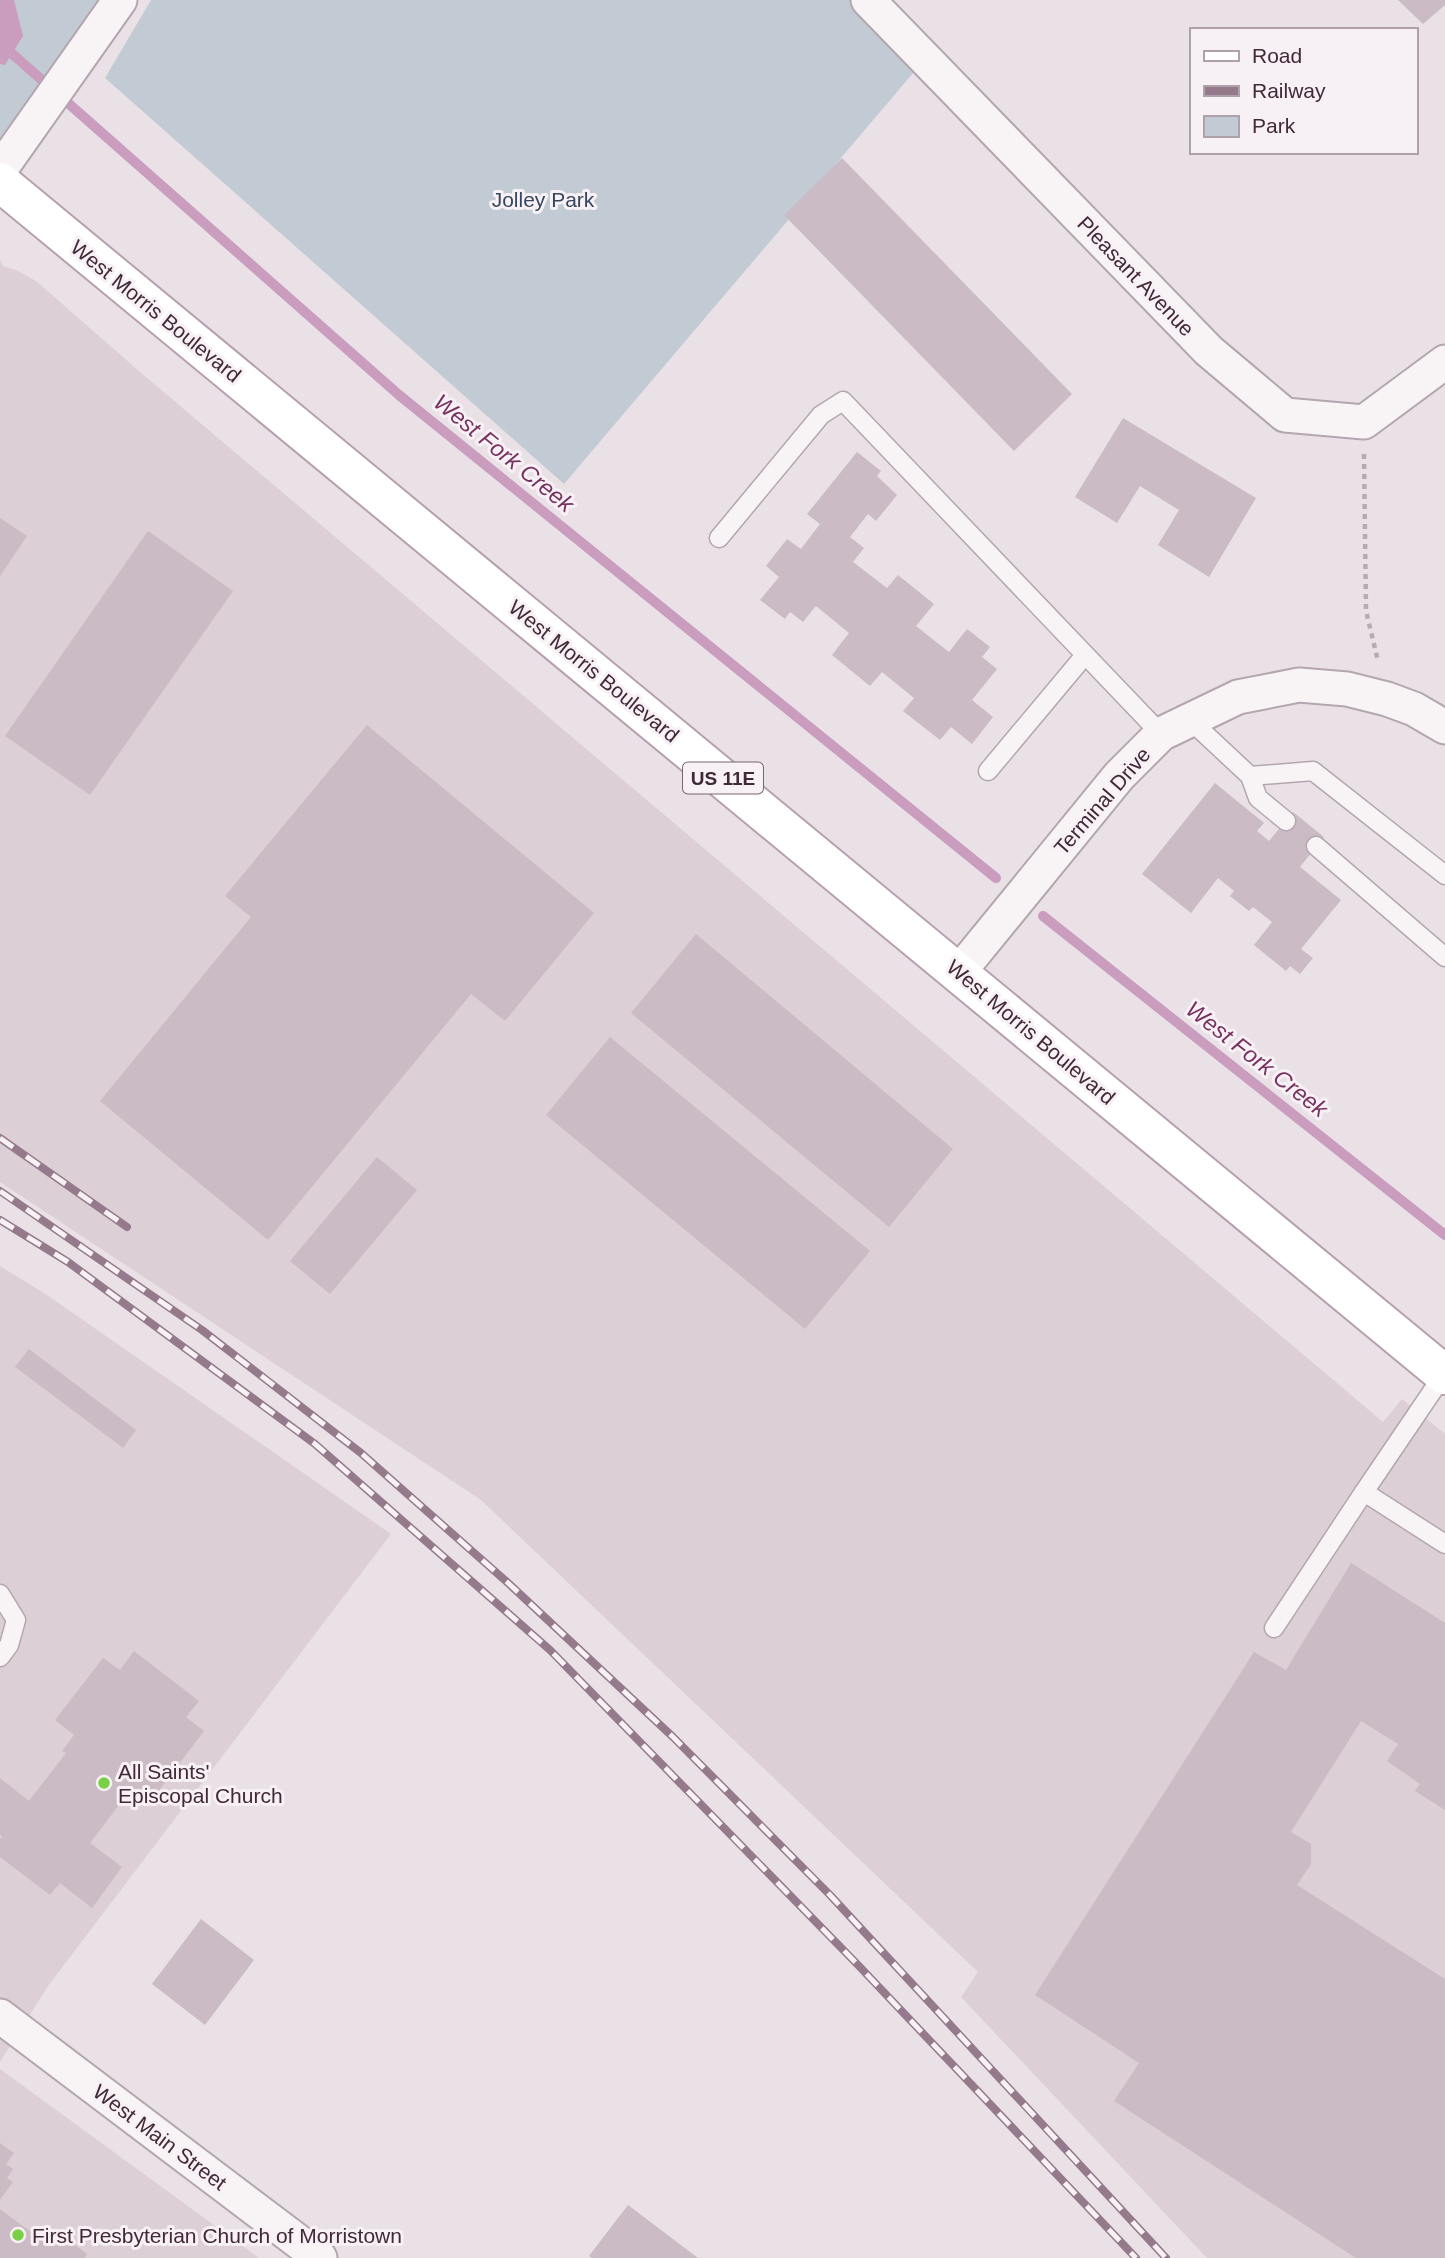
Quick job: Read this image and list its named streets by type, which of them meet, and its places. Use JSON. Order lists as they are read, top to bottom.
{
  "streets": {
    "main road": ["West Morris Boulevard", "US 11E"],
    "street": ["Pleasant Avenue", "Terminal Drive", "West Main Street"]
  },
  "crossings": [
    ["West Morris Boulevard", "Terminal Drive"]
  ],
  "water": ["West Fork Creek"],
  "parks": ["Jolley Park"],
  "places": ["All Saints' Episcopal Church", "First Presbyterian Church of Morristown"],
  "legend": ["Road", "Railway", "Park"]
}
